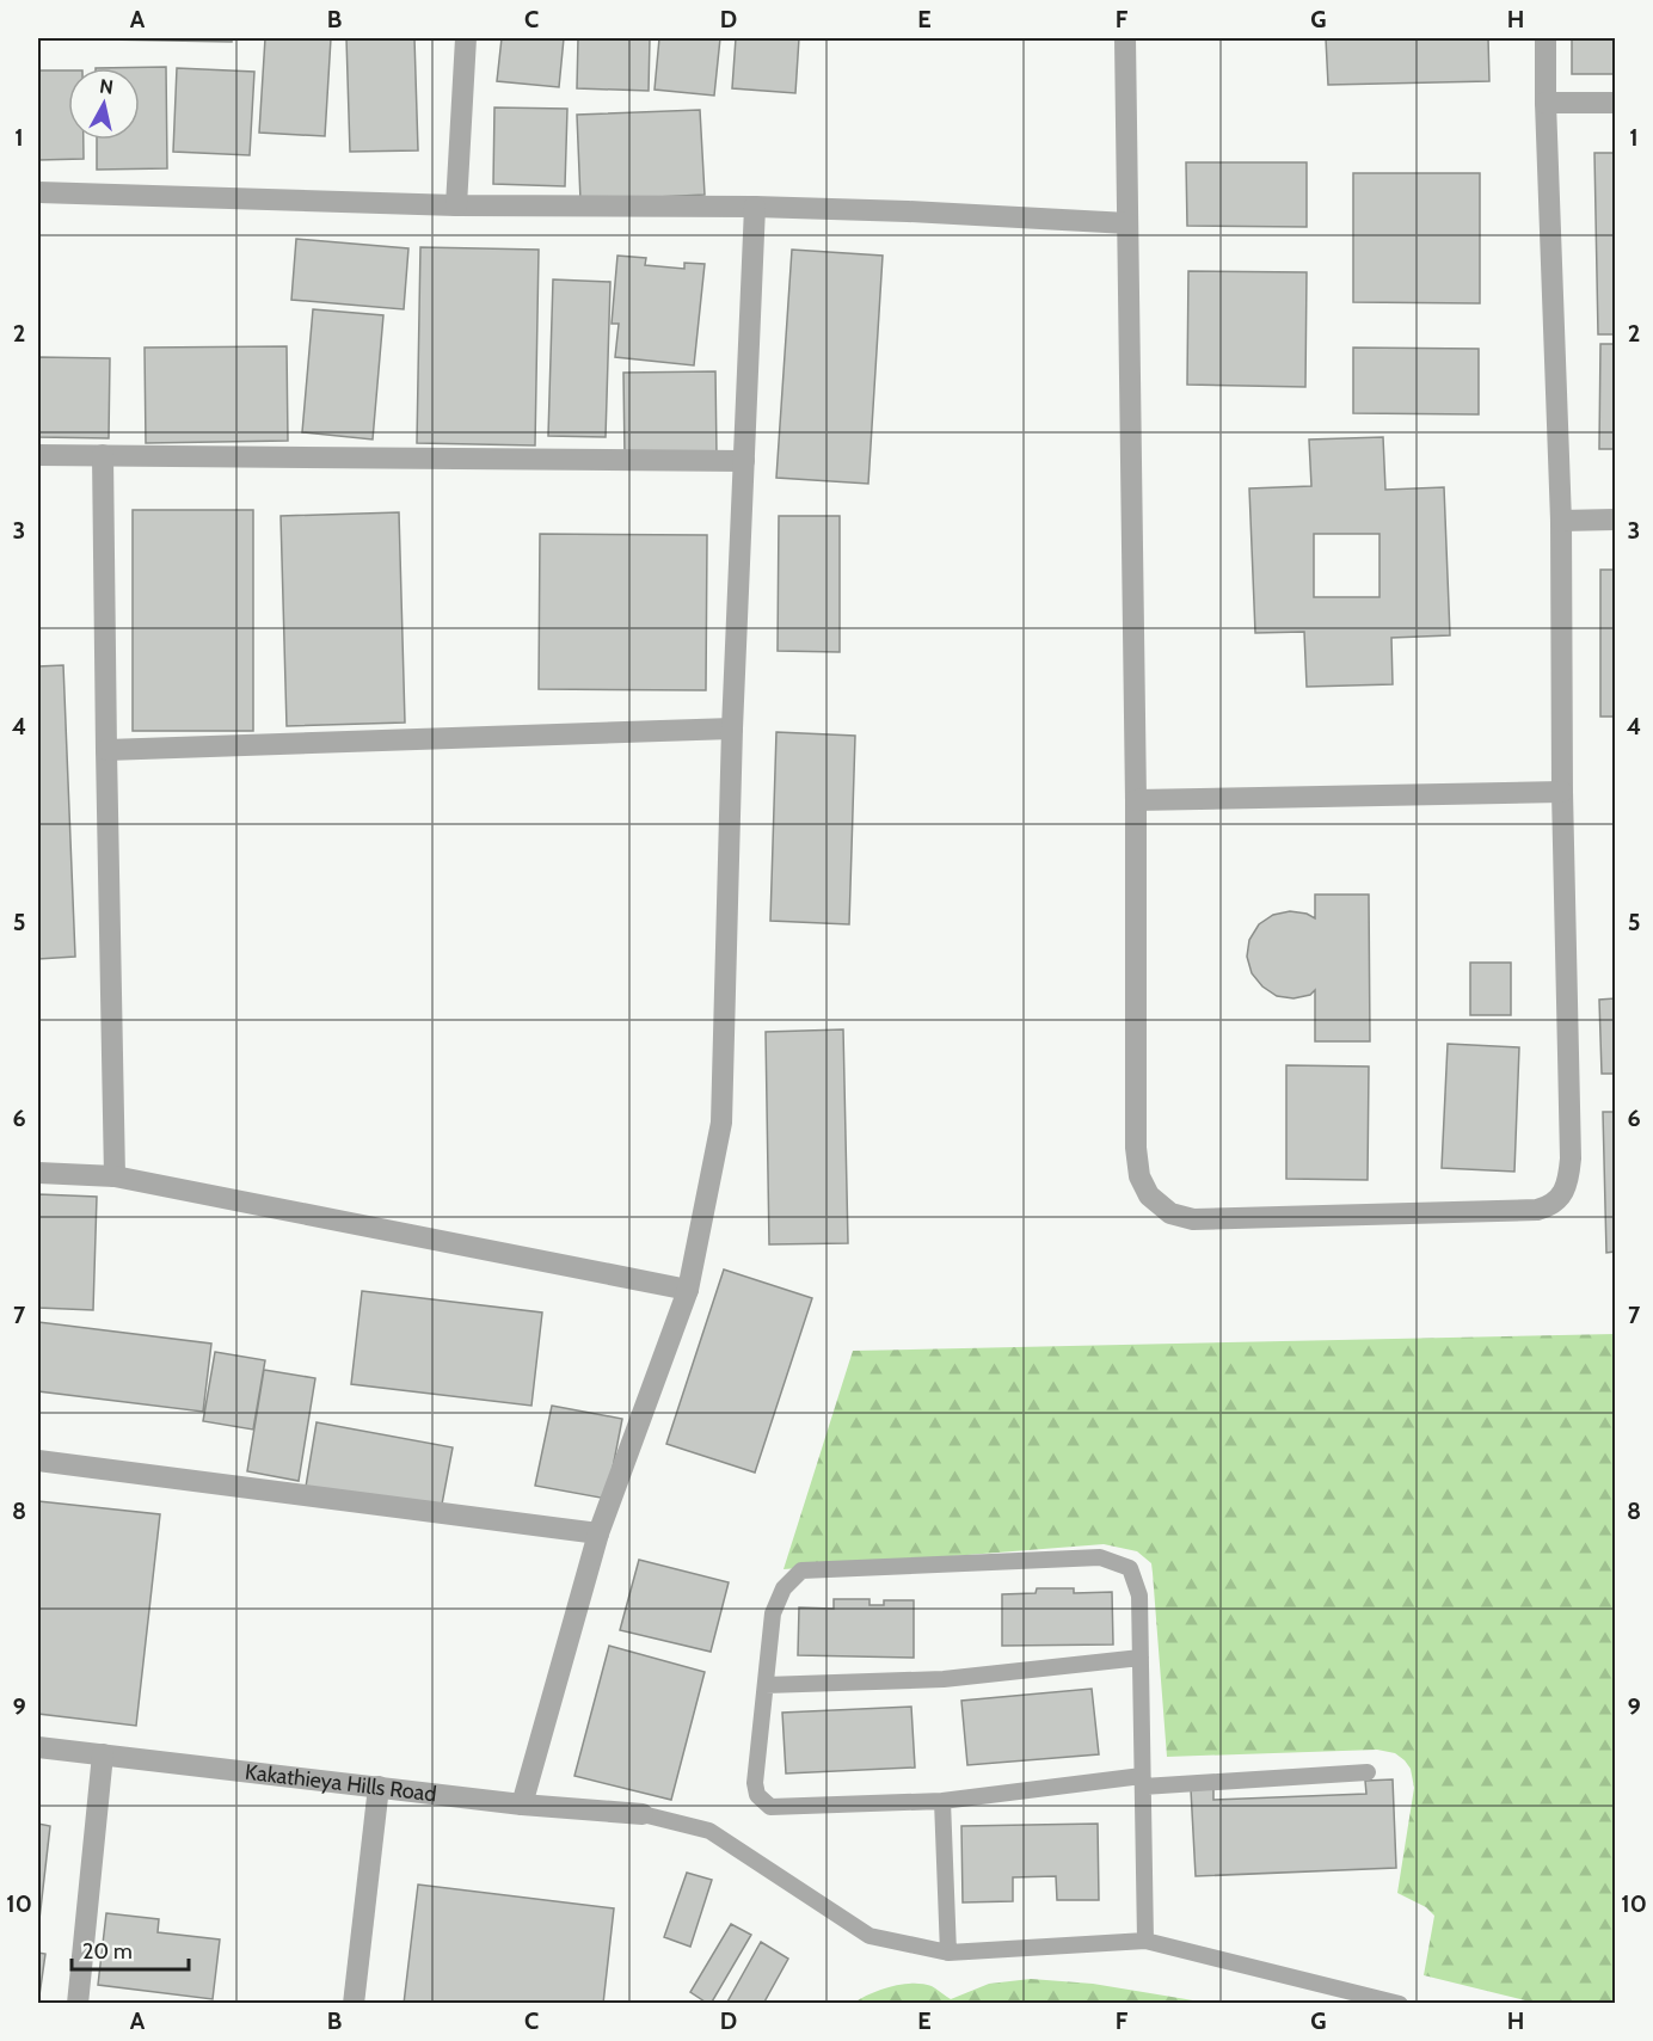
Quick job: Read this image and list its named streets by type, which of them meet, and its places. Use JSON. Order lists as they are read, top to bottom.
{
  "streets": {
    "street": ["Kakathieya Hills Road"]
  },
  "scale_bar": "20 m",
  "north": "top",
  "grid": {
    "columns": [
      "A",
      "B",
      "C",
      "D",
      "E",
      "F",
      "G",
      "H"
    ],
    "rows": [
      "1",
      "2",
      "3",
      "4",
      "5",
      "6",
      "7",
      "8",
      "9",
      "10"
    ]
  }
}
